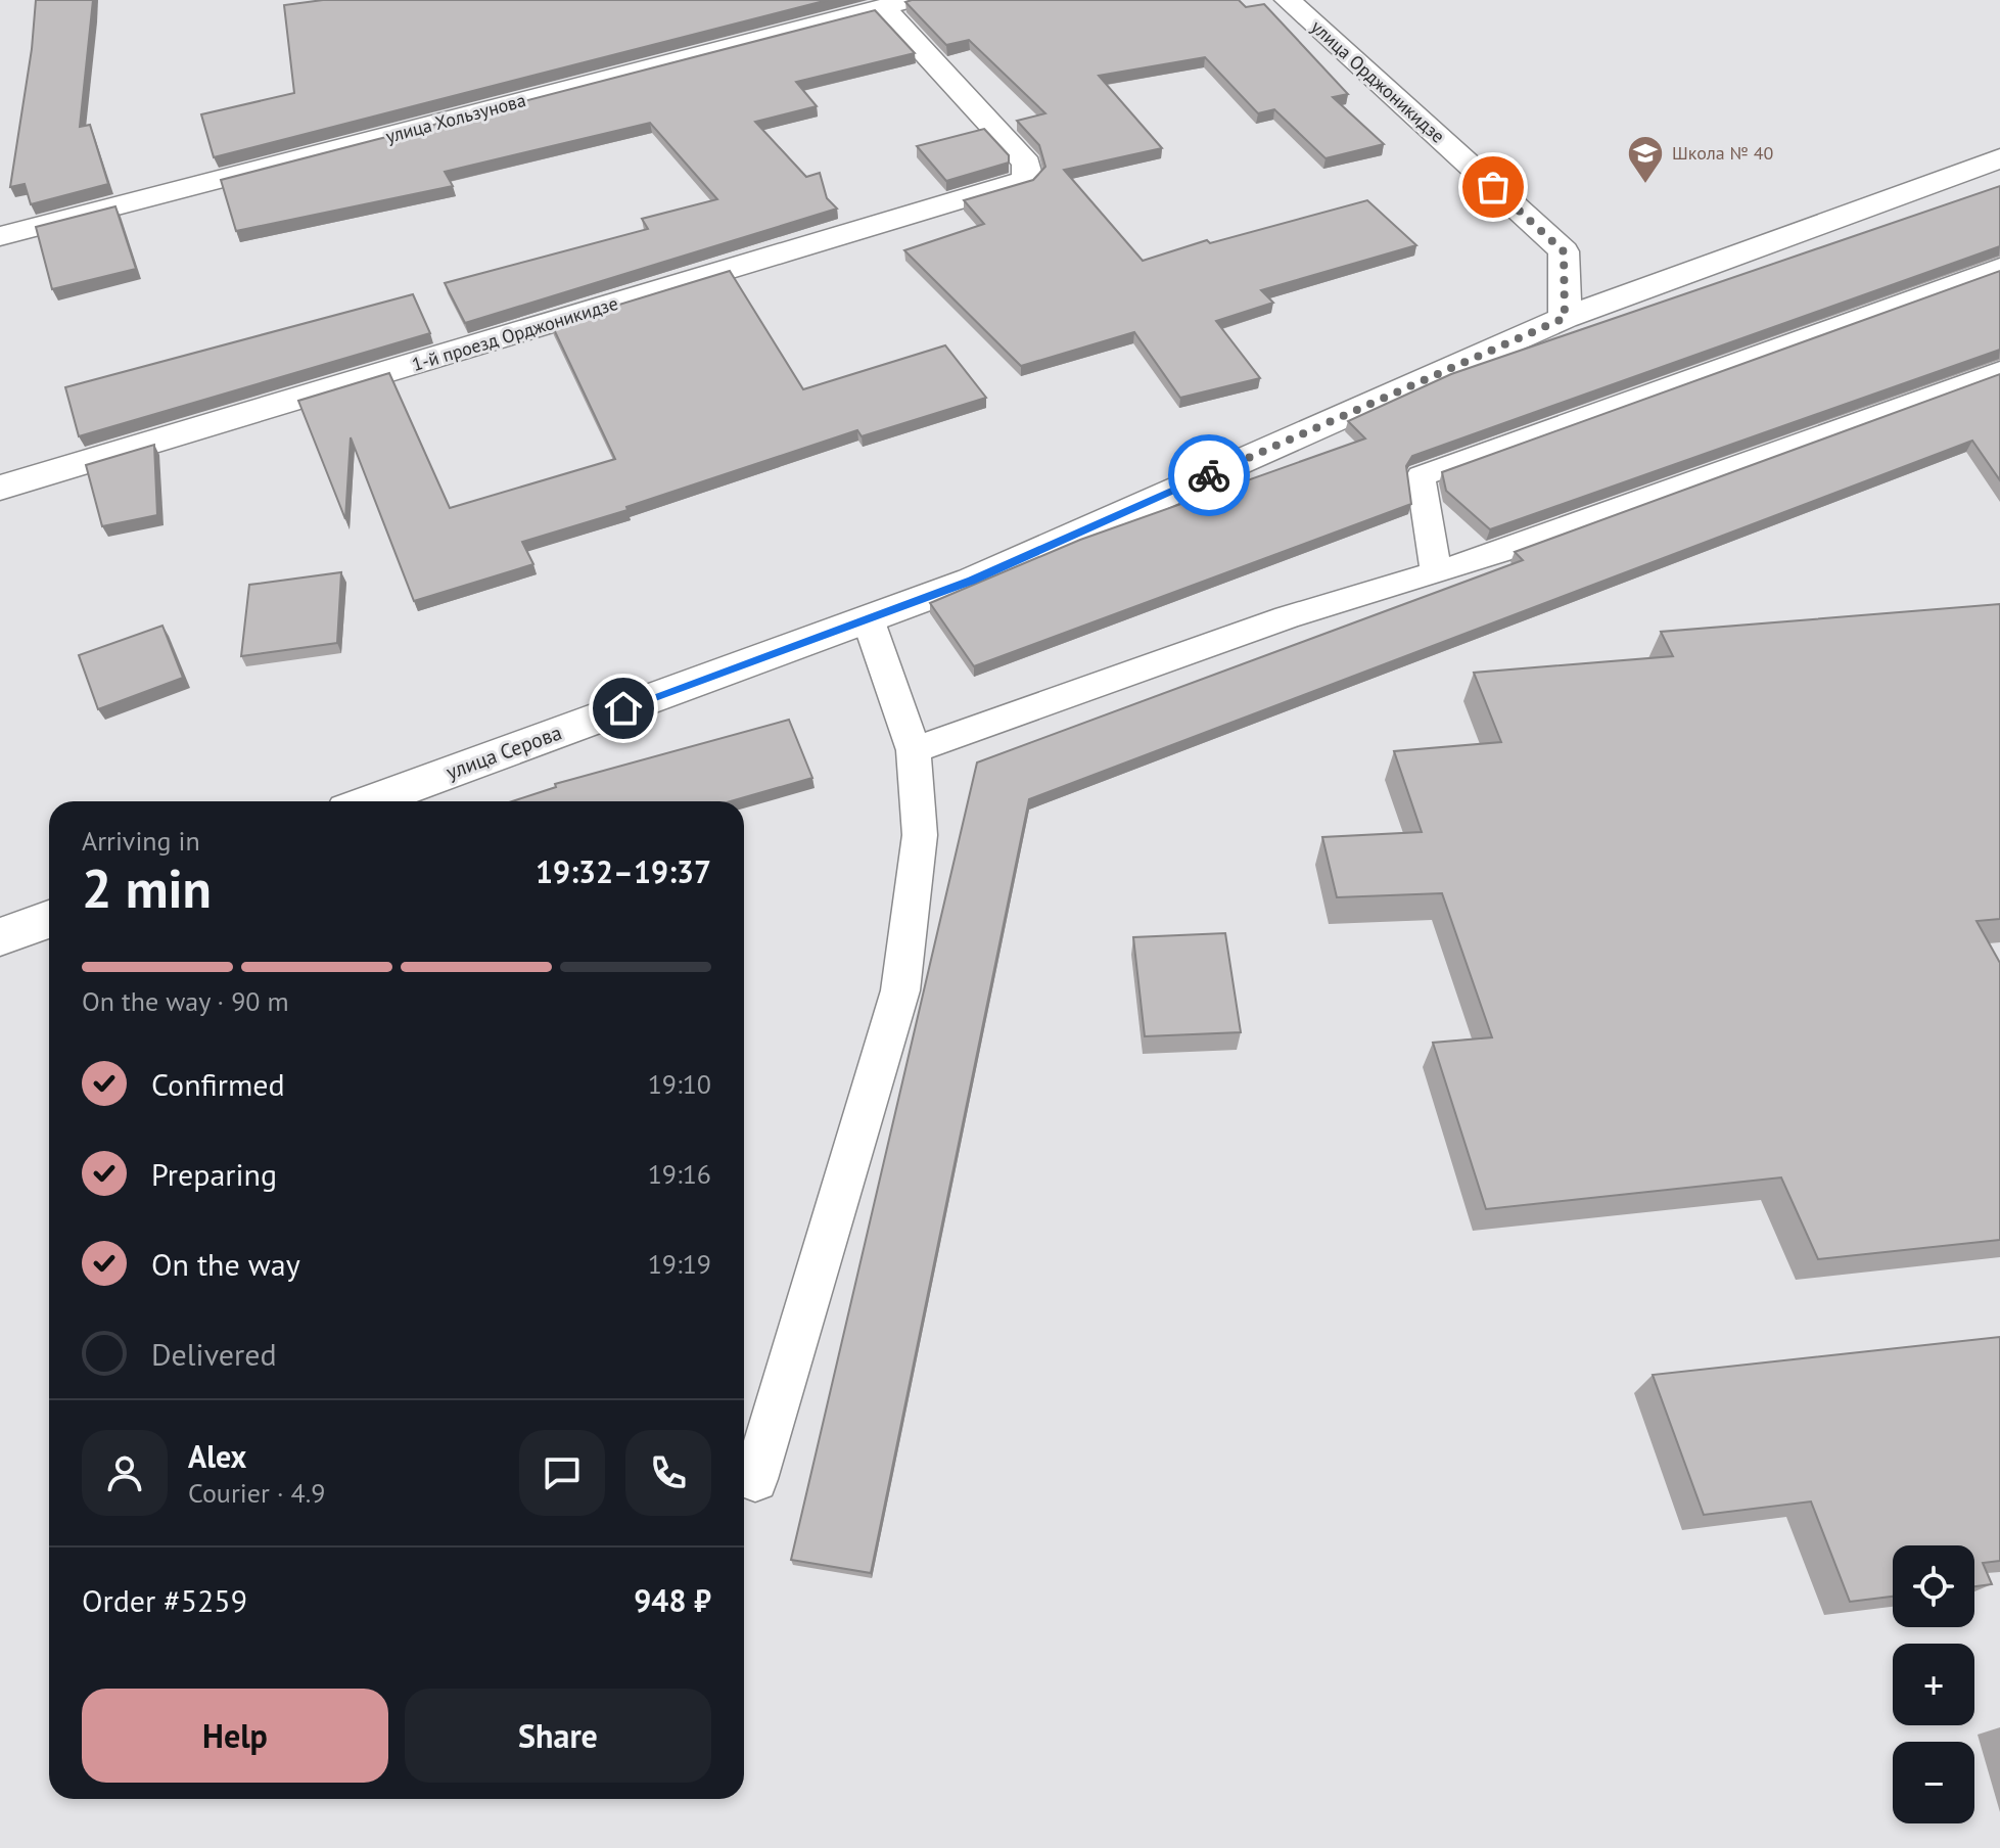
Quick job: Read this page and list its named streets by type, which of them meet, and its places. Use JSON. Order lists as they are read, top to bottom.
{
  "streets": {
    "street": [
      "улица Орджоникидзе",
      "улица Хользунова",
      "1-й проезд Орджоникидзе",
      "улица Серова"
    ]
  },
  "crossings": [
    ["улица Орджоникидзе", "улица Серова"],
    ["улица Хользунова", "1-й проезд Орджоникидзе"]
  ],
  "places": {
    "school or university": ["Школа № 40"]
  },
  "page": {
    "heading": ["2 min", "Arriving in", "19:32–19:37"],
    "panel": [
      "Alex",
      "Courier · 4.9",
      "Order #5259",
      "948 ₽"
    ],
    "bar": "On the way · 90 m",
    "list": [
      ["Confirmed", "19:10"],
      ["Preparing", "19:16"],
      ["On the way", "19:19"],
      "Delivered"
    ],
    "map_buttons": ["+", "−"],
    "buttons": ["Help", "Share"]
  }
}
